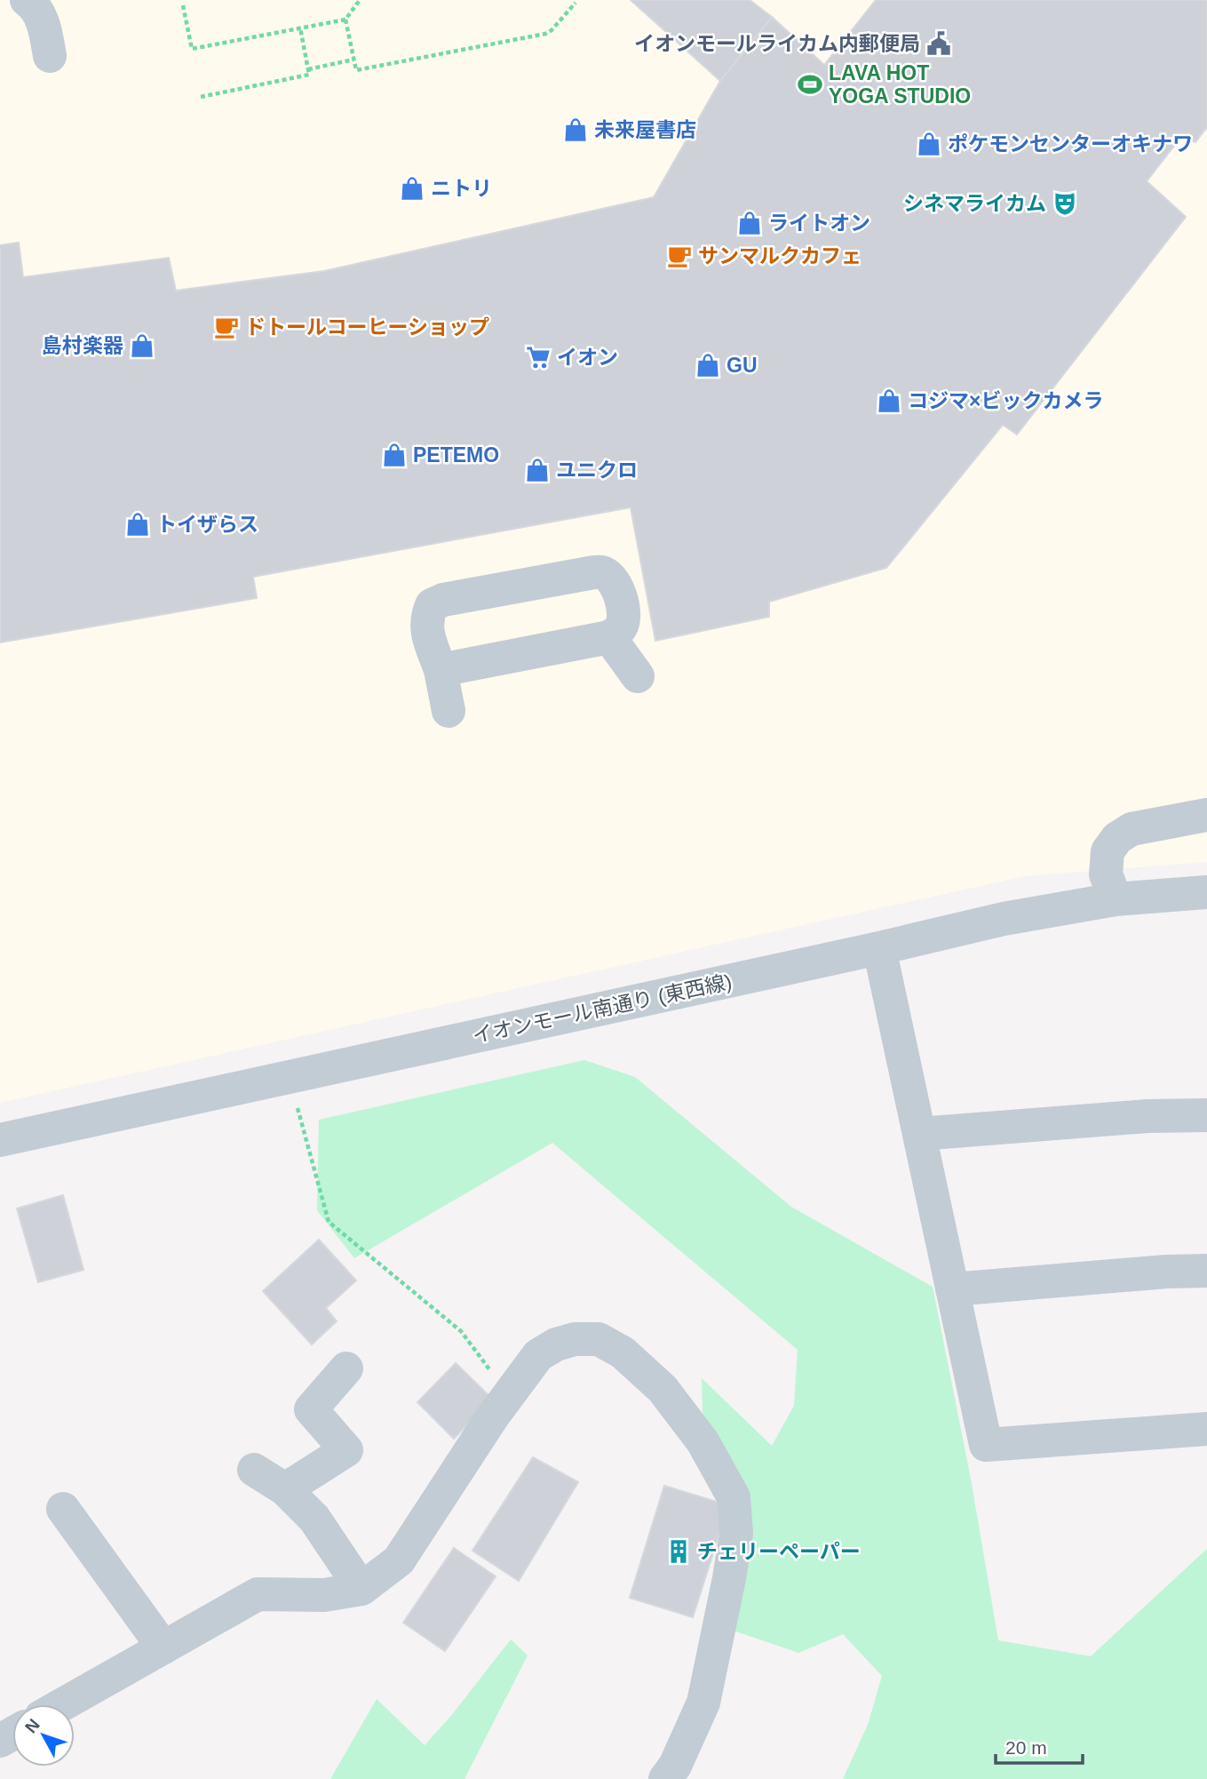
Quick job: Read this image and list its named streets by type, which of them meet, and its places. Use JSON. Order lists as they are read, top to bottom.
{
  "streets": {
    "street": ["イオンモール南通り (東西線)"]
  },
  "places": {
    "public building": ["イオンモールライカム内郵便局"],
    "sports": ["LAVA HOT YOGA STUDIO"],
    "shop": [
      "未来屋書店",
      "ポケモンセンターオキナワ",
      "ニトリ",
      "ライトオン",
      "島村楽器",
      "GU",
      "コジマ×ビックカメラ",
      "PETEMO",
      "ユニクロ",
      "トイザらス"
    ],
    "theatre": ["シネマライカム"],
    "cafe": ["サンマルクカフェ", "ドトールコーヒーショップ"],
    "supermarket": ["イオン"],
    "building": ["チェリーペーパー"]
  },
  "scale_bar": "20 m",
  "north": "top left"
}
